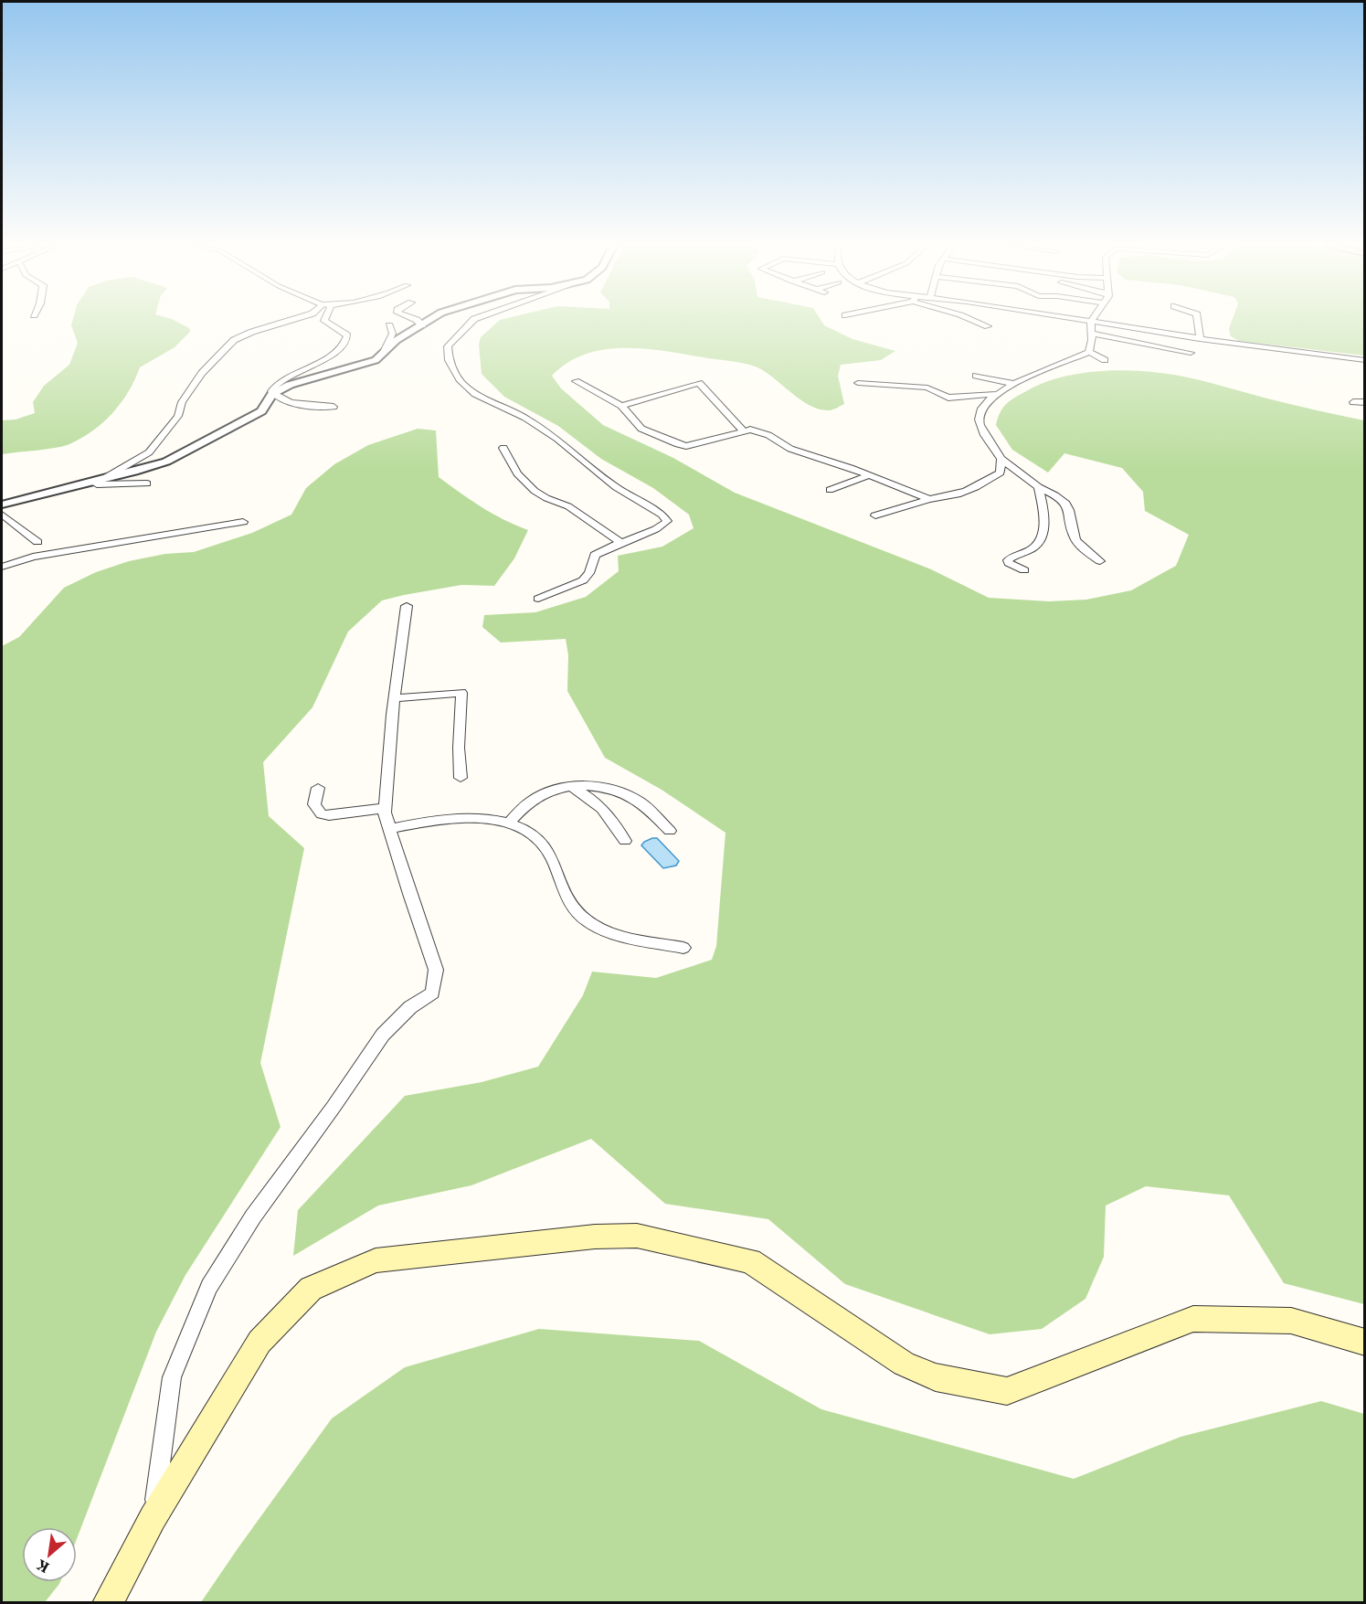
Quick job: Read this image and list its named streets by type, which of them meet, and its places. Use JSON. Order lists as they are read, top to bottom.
{
  "north": "bottom left"
}
